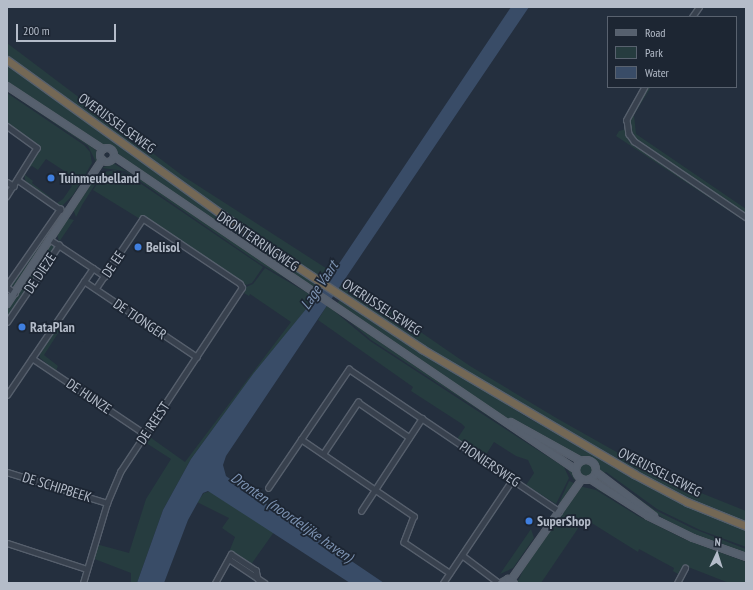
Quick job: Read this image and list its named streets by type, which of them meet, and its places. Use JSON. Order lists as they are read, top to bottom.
{
  "streets": {
    "highway": ["OVERIJSSELSEWEG"],
    "main road": ["DRONTERRINGWEG"],
    "street": [
      "DE EE",
      "DE DIEZE",
      "DE TJONGER",
      "DE HUNZE",
      "DE REEST",
      "PIONIERSWEG",
      "DE SCHIPBEEK"
    ]
  },
  "crossings": [
    ["DE EE", "DE TJONGER"],
    ["DE EE", "DE REEST"],
    ["DE TJONGER", "DE REEST"],
    ["DE HUNZE", "DE REEST"],
    ["DE REEST", "DE SCHIPBEEK"]
  ],
  "water": ["Lage Vaart", "Dronten (noordelijke haven)"],
  "places": [
    "Tuinmeubelland",
    "Belisol",
    "RataPlan",
    "SuperShop"
  ],
  "legend": ["Road", "Park", "Water"],
  "scale_bar": "200 m",
  "north": "top"
}
